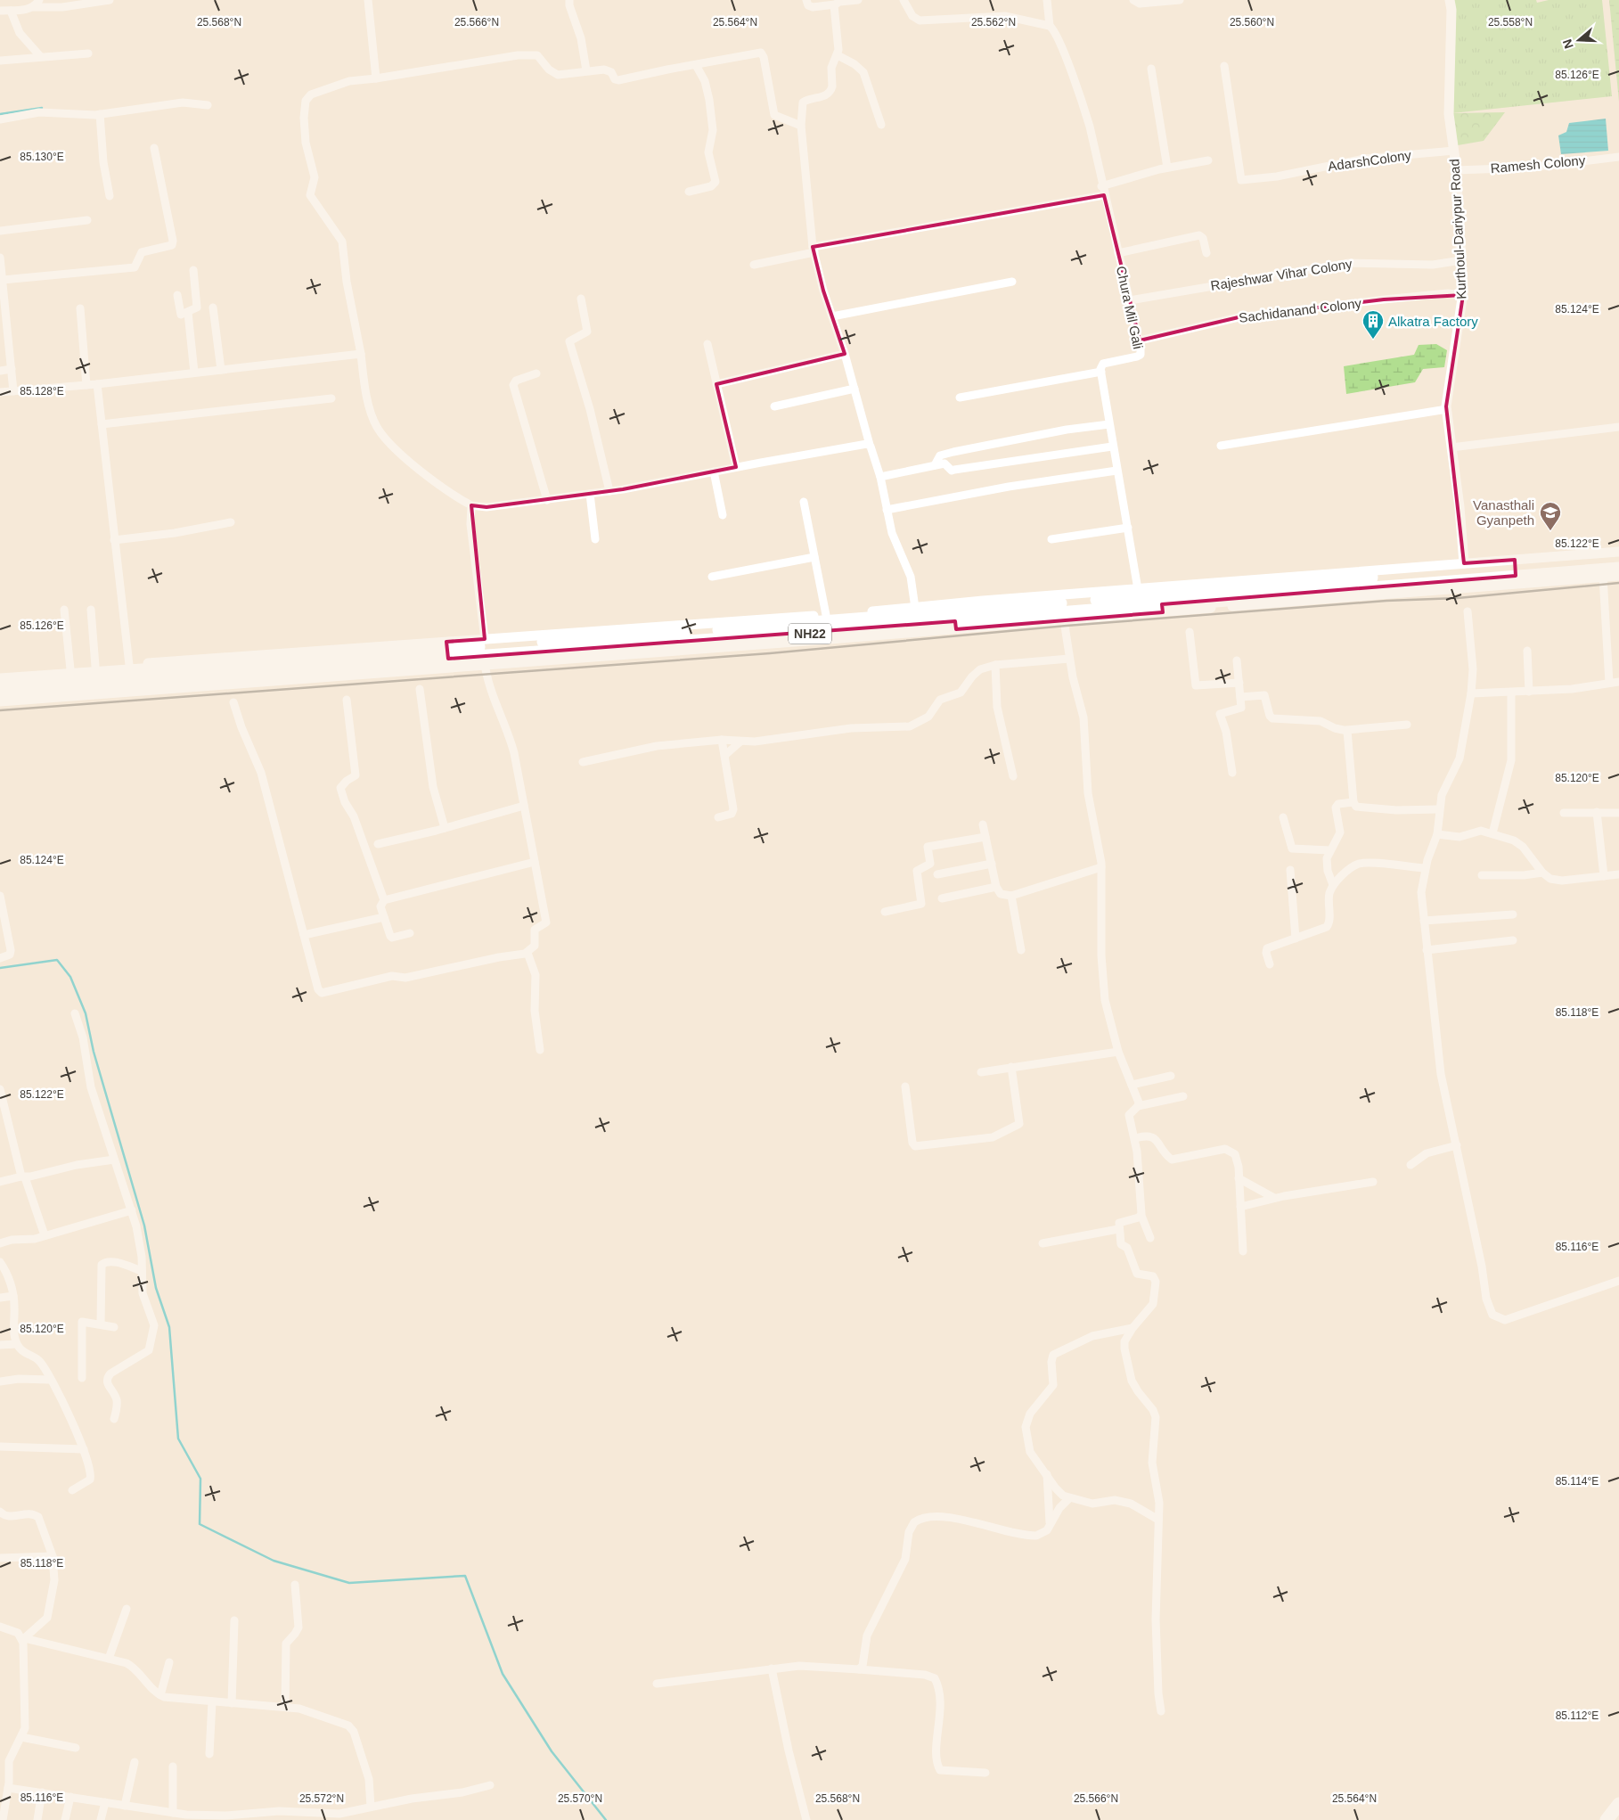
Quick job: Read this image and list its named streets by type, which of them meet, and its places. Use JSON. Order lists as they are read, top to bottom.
{
  "streets": {
    "highway": ["NH22"],
    "street": [
      "AdarshColony",
      "Ramesh Colony",
      "Kurthoul-Dariypur Road",
      "Rajeshwar Vihar Colony",
      "Chura Mil Gali",
      "Sachidanand Colony"
    ]
  },
  "crossings": [
    ["AdarshColony", "Kurthoul-Dariypur Road"],
    ["Ramesh Colony", "Kurthoul-Dariypur Road"],
    ["Kurthoul-Dariypur Road", "Rajeshwar Vihar Colony"],
    ["Kurthoul-Dariypur Road", "Sachidanand Colony"],
    ["Rajeshwar Vihar Colony", "Chura Mil Gali"],
    ["Chura Mil Gali", "Sachidanand Colony"]
  ],
  "places": {
    "building": ["Alkatra Factory"],
    "school or university": ["Vanasthali Gyanpeth"]
  },
  "north": "left",
  "coordinates": [
    "25.568°N",
    "25.566°N",
    "25.564°N",
    "25.562°N",
    "25.560°N",
    "25.558°N",
    "85.126°E",
    "85.130°E",
    "85.124°E",
    "85.128°E",
    "85.122°E",
    "85.120°E",
    "85.118°E",
    "85.116°E",
    "85.114°E",
    "85.112°E",
    "25.572°N",
    "25.570°N"
  ]
}
